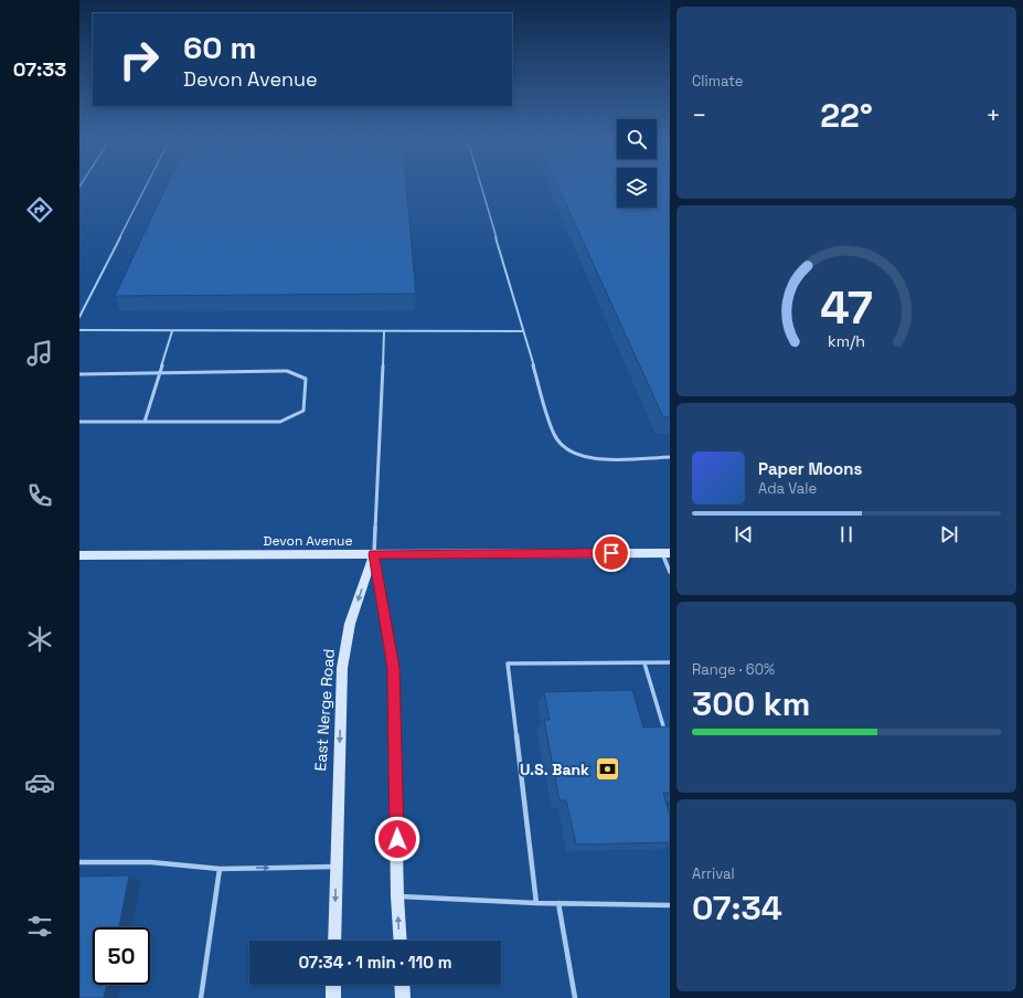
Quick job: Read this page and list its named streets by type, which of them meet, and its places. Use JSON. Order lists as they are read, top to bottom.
{
  "streets": {
    "main road": ["Devon Avenue", "East Nerge Road"]
  },
  "crossings": [
    ["Devon Avenue", "East Nerge Road"]
  ],
  "places": {
    "bank": ["U.S. Bank"]
  },
  "page": {
    "tabs": "07:33",
    "tile": [
      "Climate",
      ["Range · 60%", "300 km"],
      ["Arrival", "07:34"]
    ],
    "turn": ["60 m", "Devon Avenue"],
    "heat": ["−", "22°", "+"],
    "song": ["Paper Moons", "Ada Vale"],
    "limit": "50",
    "trip": "07:34 · 1 min · 110 m",
    "gauge": ["47", "km/h"]
  }
}
